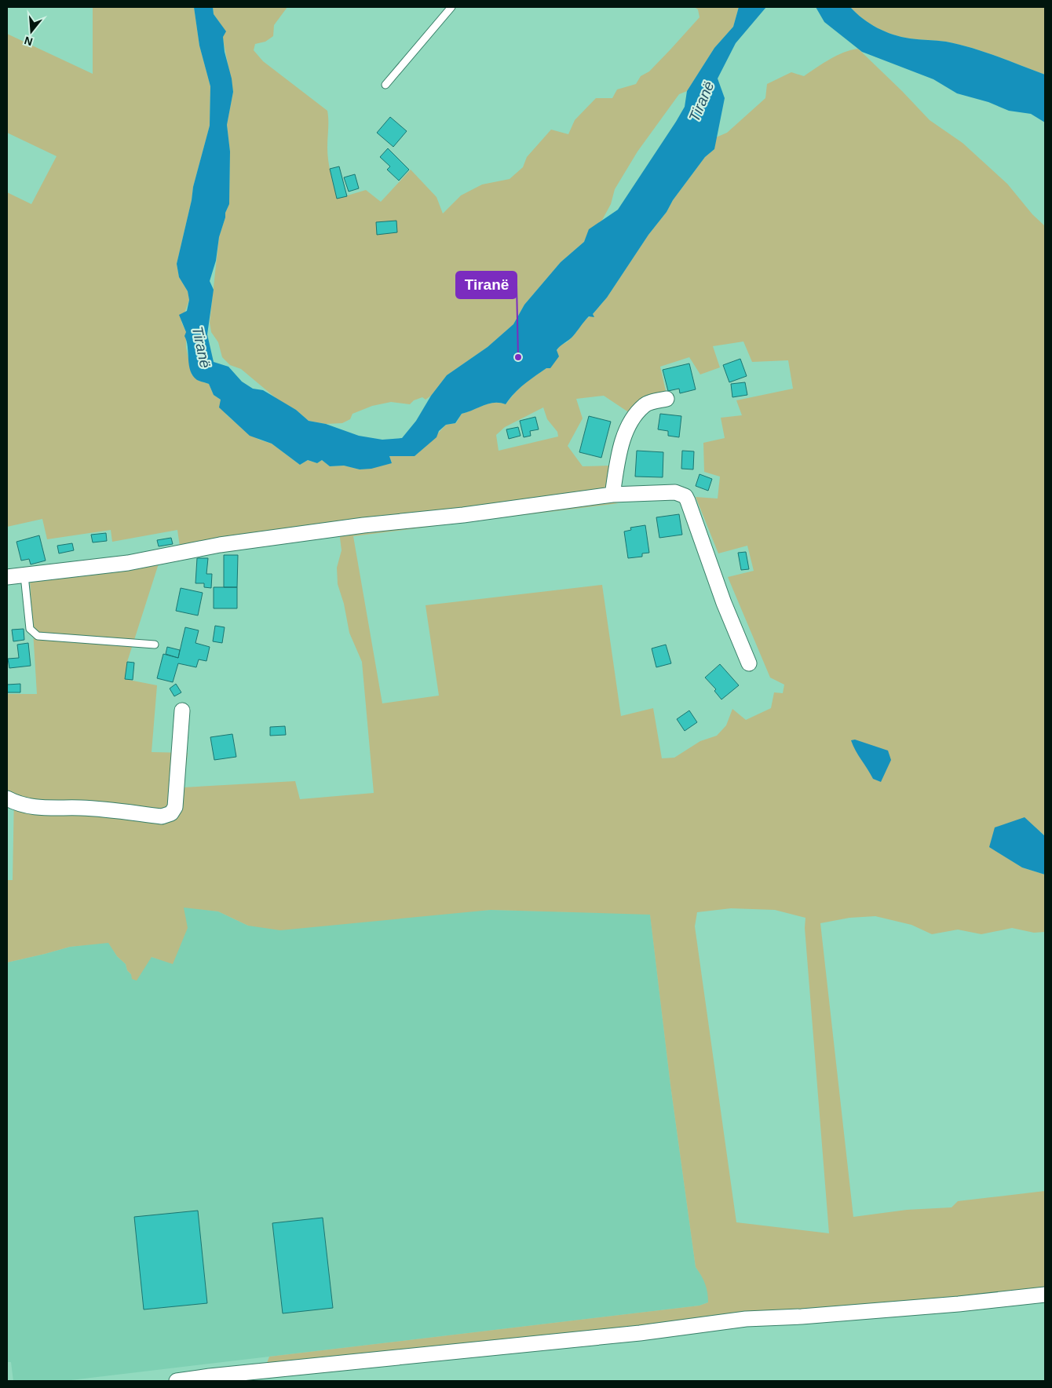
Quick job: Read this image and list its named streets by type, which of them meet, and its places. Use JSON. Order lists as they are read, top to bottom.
{
  "water": ["Tiranë"],
  "places": ["Tiranë"],
  "north": "bottom"
}
